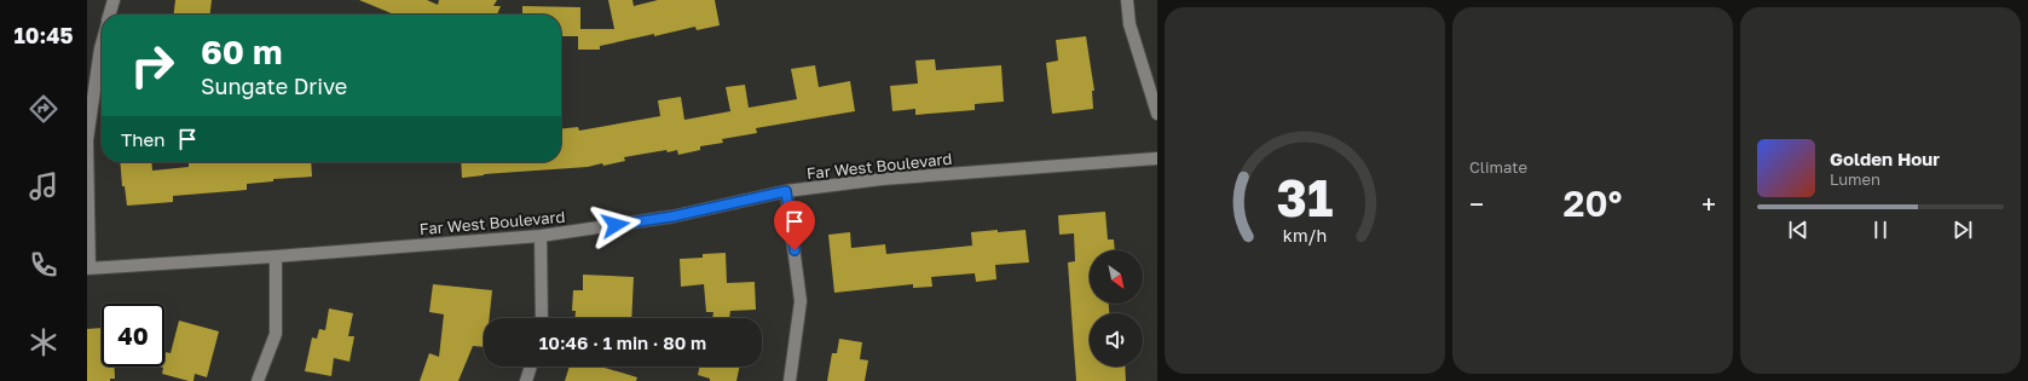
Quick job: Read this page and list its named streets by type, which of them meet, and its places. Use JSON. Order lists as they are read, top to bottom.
{
  "streets": {
    "street": ["Far West Boulevard"]
  },
  "north": "bottom right",
  "page": {
    "tabs": "10:45",
    "tile": "Climate",
    "turn": ["60 m", "Sungate Drive"],
    "then": "Then",
    "song": ["Golden Hour", "Lumen"],
    "heat": ["−", "20°", "+"],
    "limit": "40",
    "trip": "10:46 · 1 min · 80 m",
    "gauge": ["31", "km/h"]
  }
}
